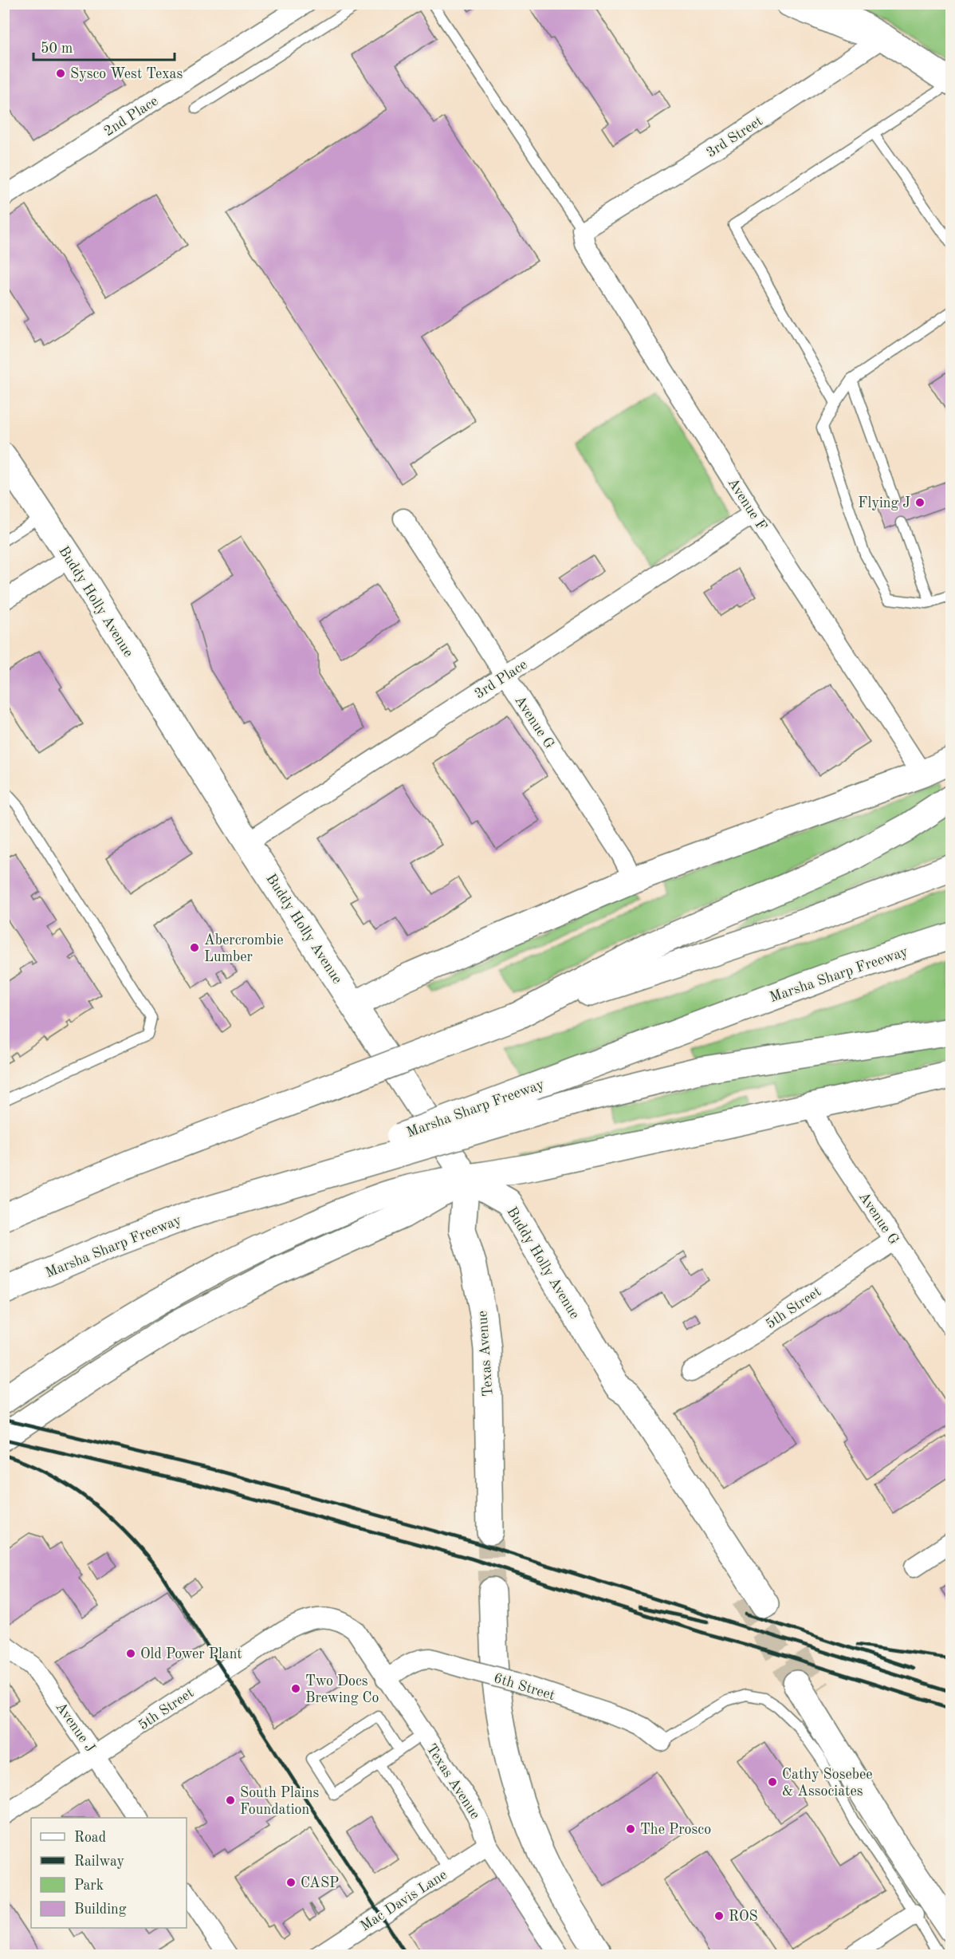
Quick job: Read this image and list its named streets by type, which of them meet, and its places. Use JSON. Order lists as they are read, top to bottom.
{
  "streets": {
    "main road": ["Buddy Holly Avenue", "Marsha Sharp Freeway", "Texas Avenue"],
    "street": [
      "2nd Place",
      "3rd Street",
      "Avenue F",
      "3rd Place",
      "Avenue G",
      "5th Street",
      "6th Street",
      "Avenue J",
      "Mac Davis Lane"
    ]
  },
  "crossings": [
    ["3rd Street", "Avenue F"],
    ["Avenue F", "3rd Place"],
    ["Buddy Holly Avenue", "3rd Place"],
    ["Buddy Holly Avenue", "Texas Avenue"],
    ["3rd Place", "Avenue G"],
    ["Avenue G", "5th Street"],
    ["5th Street", "Texas Avenue"],
    ["5th Street", "Avenue J"],
    ["Texas Avenue", "6th Street"],
    ["Texas Avenue", "Mac Davis Lane"]
  ],
  "places": [
    "Sysco West Texas",
    "Flying J",
    "Abercrombie Lumber",
    "Old Power Plant",
    "Two Docs Brewing Co",
    "Cathy Sosebee & Associates",
    "South Plains Foundation",
    "The Prosco",
    "CASP",
    "ROS"
  ],
  "legend": [
    "Road",
    "Railway",
    "Park",
    "Building"
  ],
  "scale_bar": "50 m"
}
